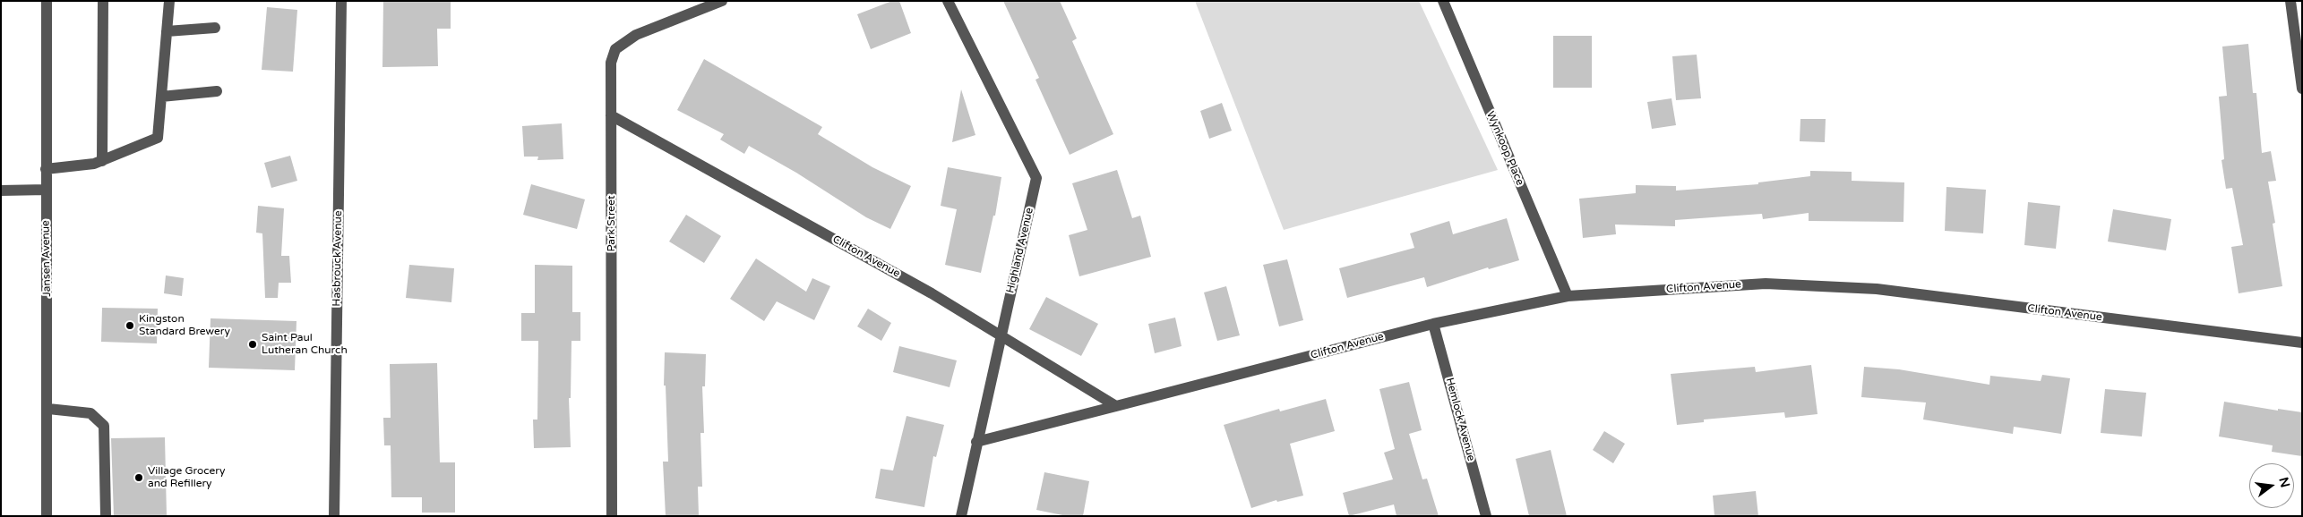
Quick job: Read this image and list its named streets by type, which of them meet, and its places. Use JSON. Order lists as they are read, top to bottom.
{
  "streets": {
    "street": [
      "Wynkoop Place",
      "Park Street",
      "Highland Avenue",
      "Clifton Avenue",
      "Jansen Avenue",
      "Hasbrouck Avenue",
      "Hemlock Avenue"
    ]
  },
  "crossings": [
    ["Wynkoop Place", "Clifton Avenue"],
    ["Park Street", "Clifton Avenue"],
    ["Highland Avenue", "Clifton Avenue"],
    ["Clifton Avenue", "Hemlock Avenue"]
  ],
  "places": ["Kingston Standard Brewery", "Saint Paul Lutheran Church", "Village Grocery and Refillery"],
  "north": "right"
}
